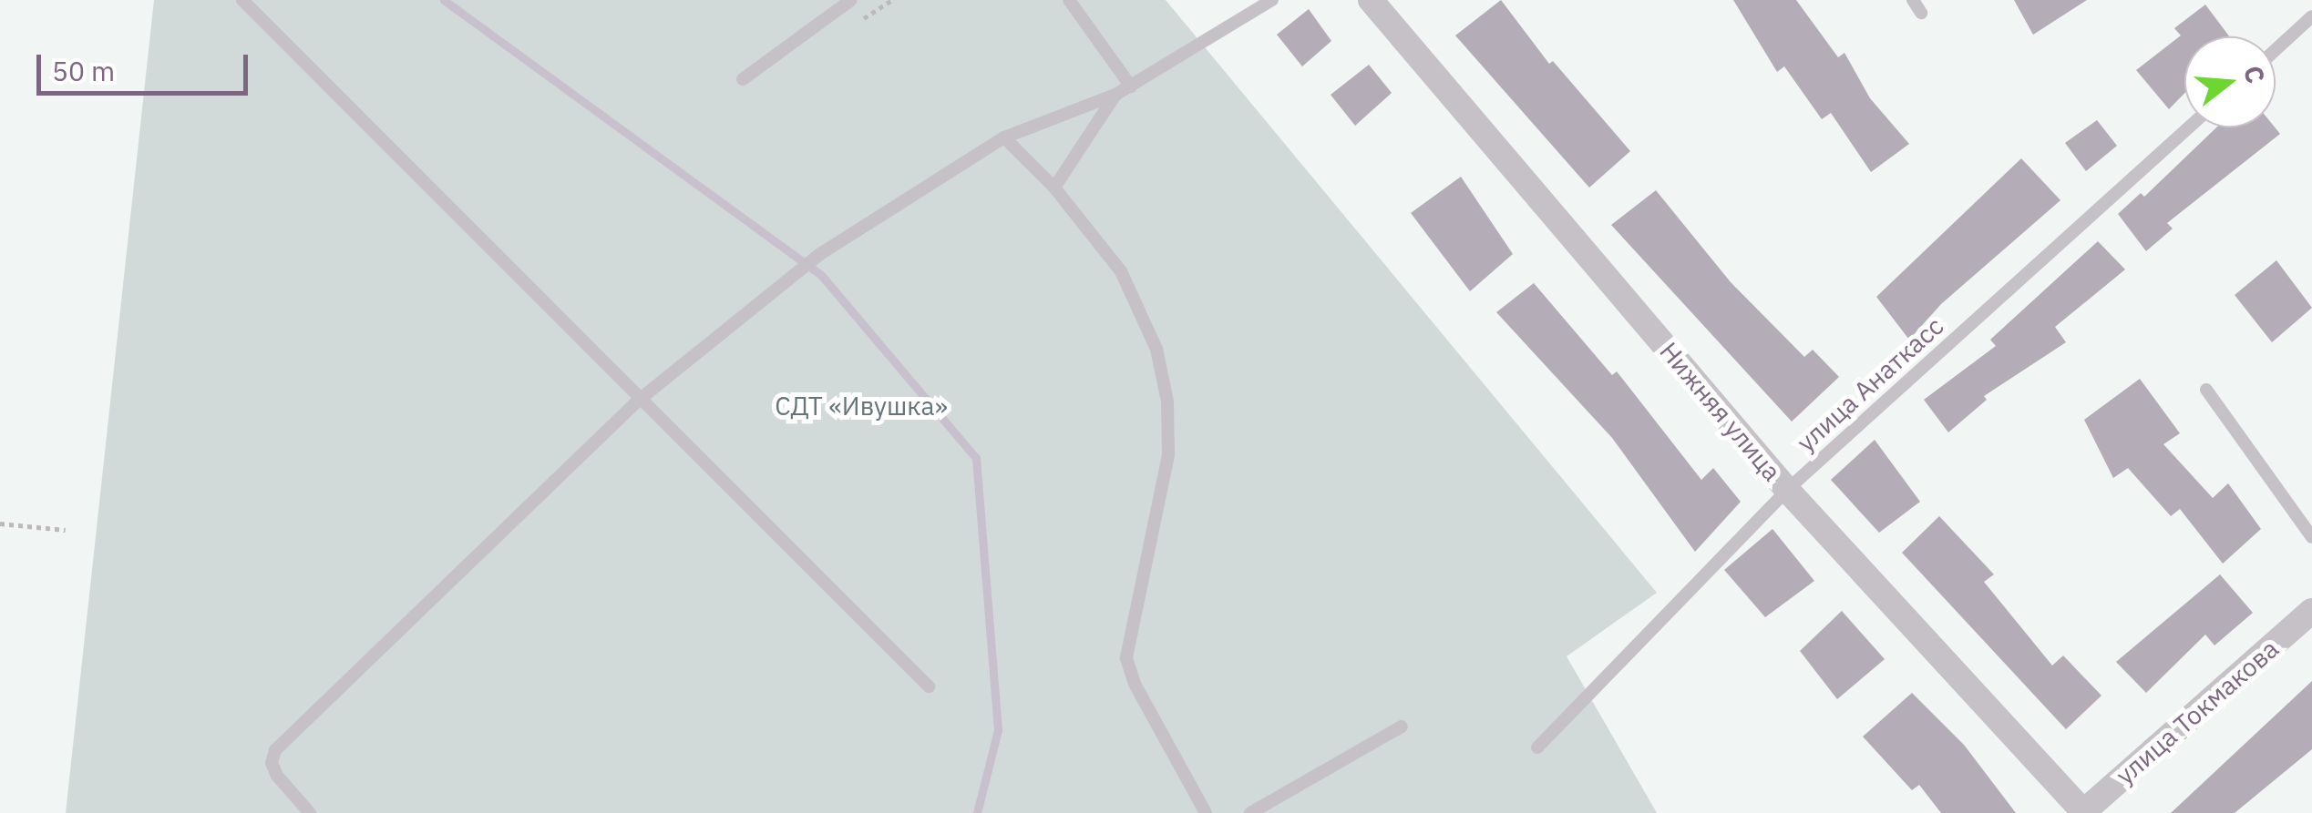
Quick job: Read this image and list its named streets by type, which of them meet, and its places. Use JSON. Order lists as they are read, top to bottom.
{
  "streets": {
    "street": ["Нижняя улица", "улица Токмакова"],
    "lane": ["улица Анаткасс"]
  },
  "crossings": [
    ["улица Анаткасс", "Нижняя улица"],
    ["Нижняя улица", "улица Токмакова"]
  ],
  "parks": ["СДТ «Ивушка»"],
  "scale_bar": "50 m",
  "north": "right"
}
